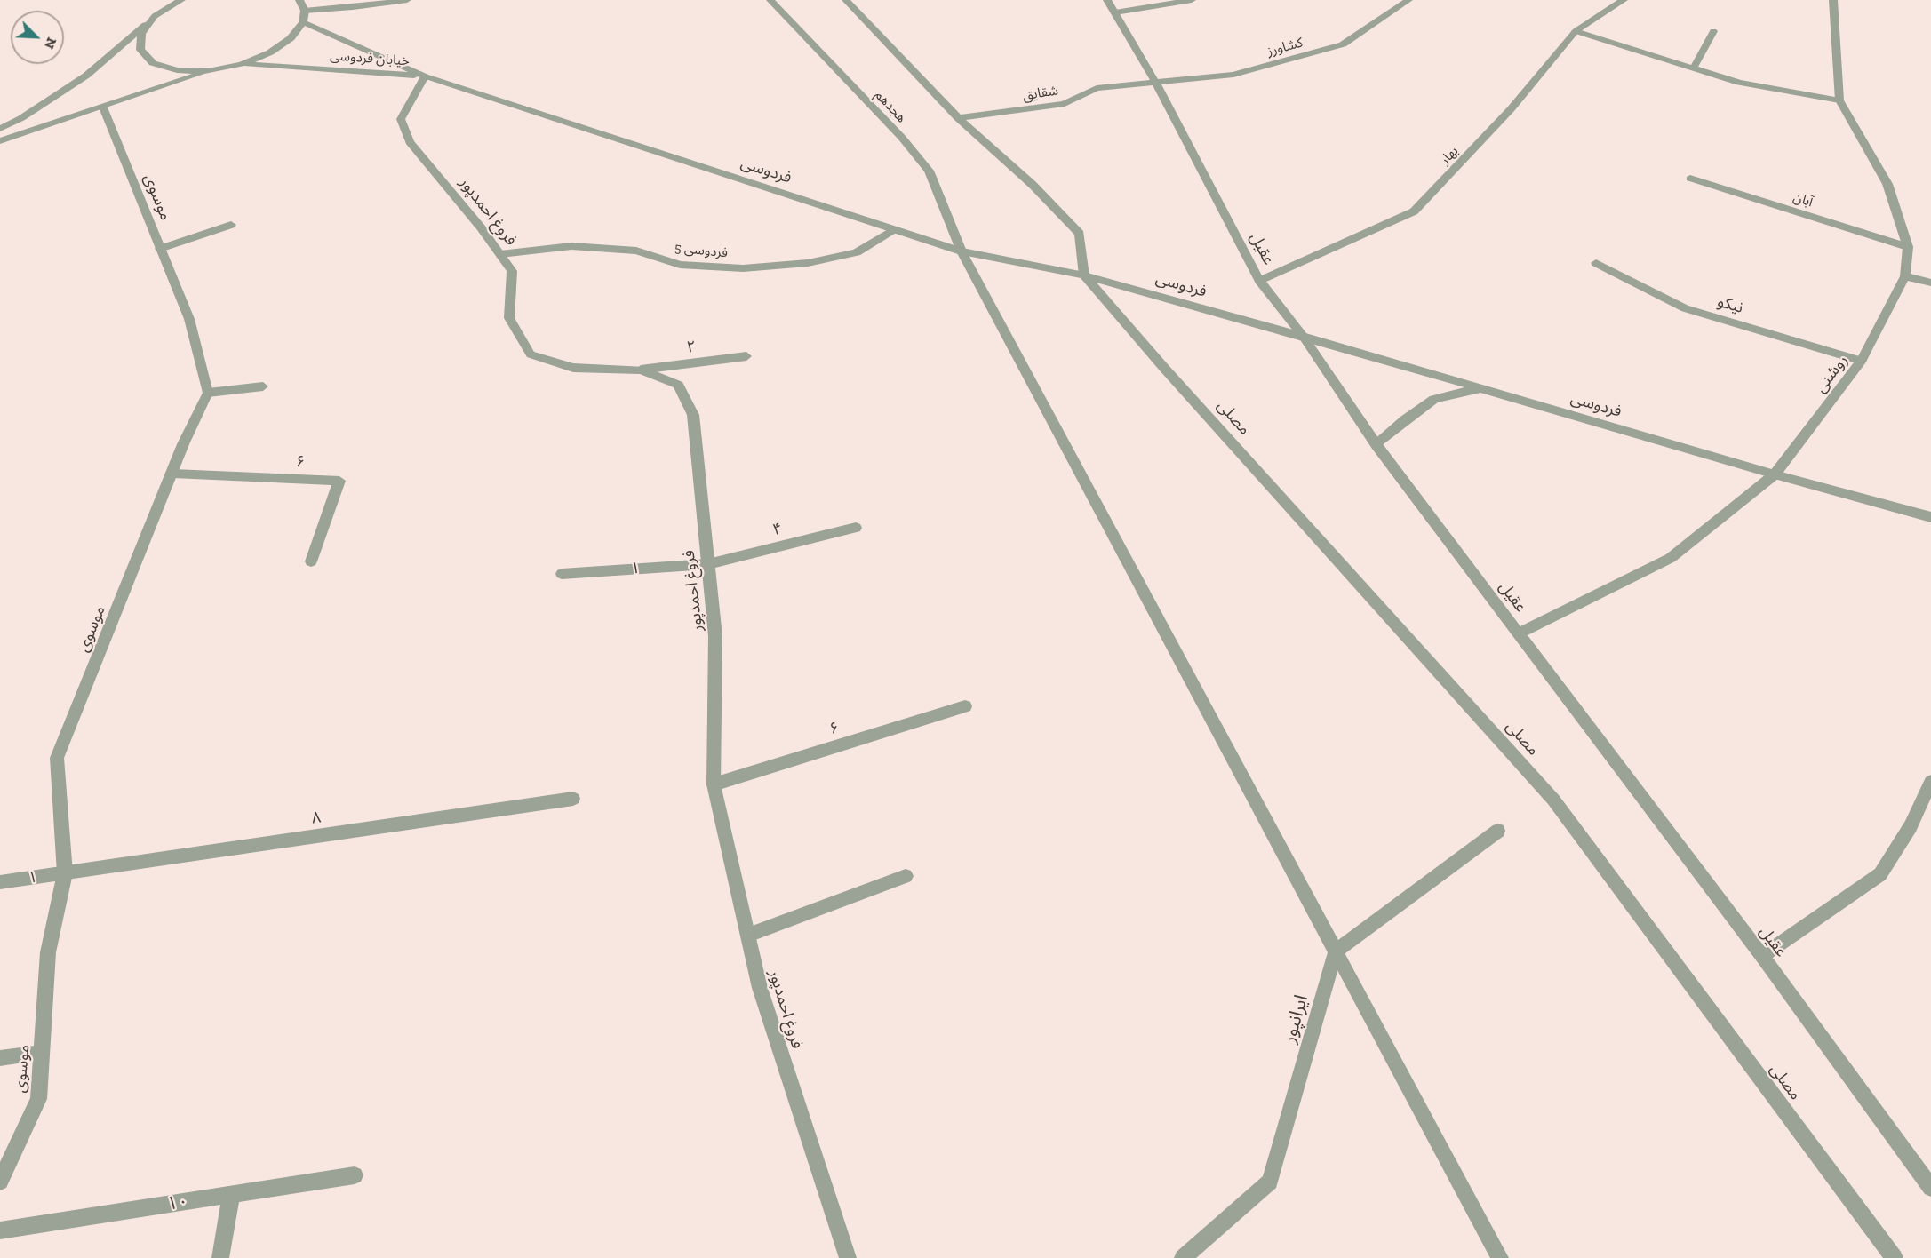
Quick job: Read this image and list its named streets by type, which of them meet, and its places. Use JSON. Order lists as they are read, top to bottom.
{
  "streets": {
    "street": [
      "کشاورز",
      "خیابان فردوسی",
      "شقایق",
      "هجدهم",
      "بهار",
      "فردوسی",
      "موسوی",
      "آبان",
      "فروغ احمدپور",
      "عقیل",
      "5 فردوسی",
      "نیکو",
      "۲",
      "روشنی",
      "مصلی",
      "۶",
      "۴",
      "۱",
      "۸",
      "ایرانپور",
      "۱۰"
    ]
  },
  "crossings": [
    ["کشاورز", "شقایق"],
    ["کشاورز", "عقیل"],
    ["خیابان فردوسی", "فردوسی"],
    ["خیابان فردوسی", "فروغ احمدپور"],
    ["شقایق", "عقیل"],
    ["هجدهم", "فردوسی"],
    ["هجدهم", "ایرانپور"],
    ["بهار", "عقیل"],
    ["فردوسی", "فروغ احمدپور"],
    ["فردوسی", "عقیل"],
    ["فردوسی", "5 فردوسی"],
    ["فردوسی", "روشنی"],
    ["فردوسی", "مصلی"],
    ["موسوی", "۶"],
    ["موسوی", "۱"],
    ["موسوی", "۸"],
    ["آبان", "روشنی"],
    ["فروغ احمدپور", "5 فردوسی"],
    ["فروغ احمدپور", "۲"],
    ["فروغ احمدپور", "۶"],
    ["فروغ احمدپور", "۴"],
    ["فروغ احمدپور", "۱"],
    ["عقیل", "روشنی"],
    ["نیکو", "روشنی"],
    ["۴", "۱"],
    ["۱", "۸"]
  ],
  "north": "bottom right"
}
